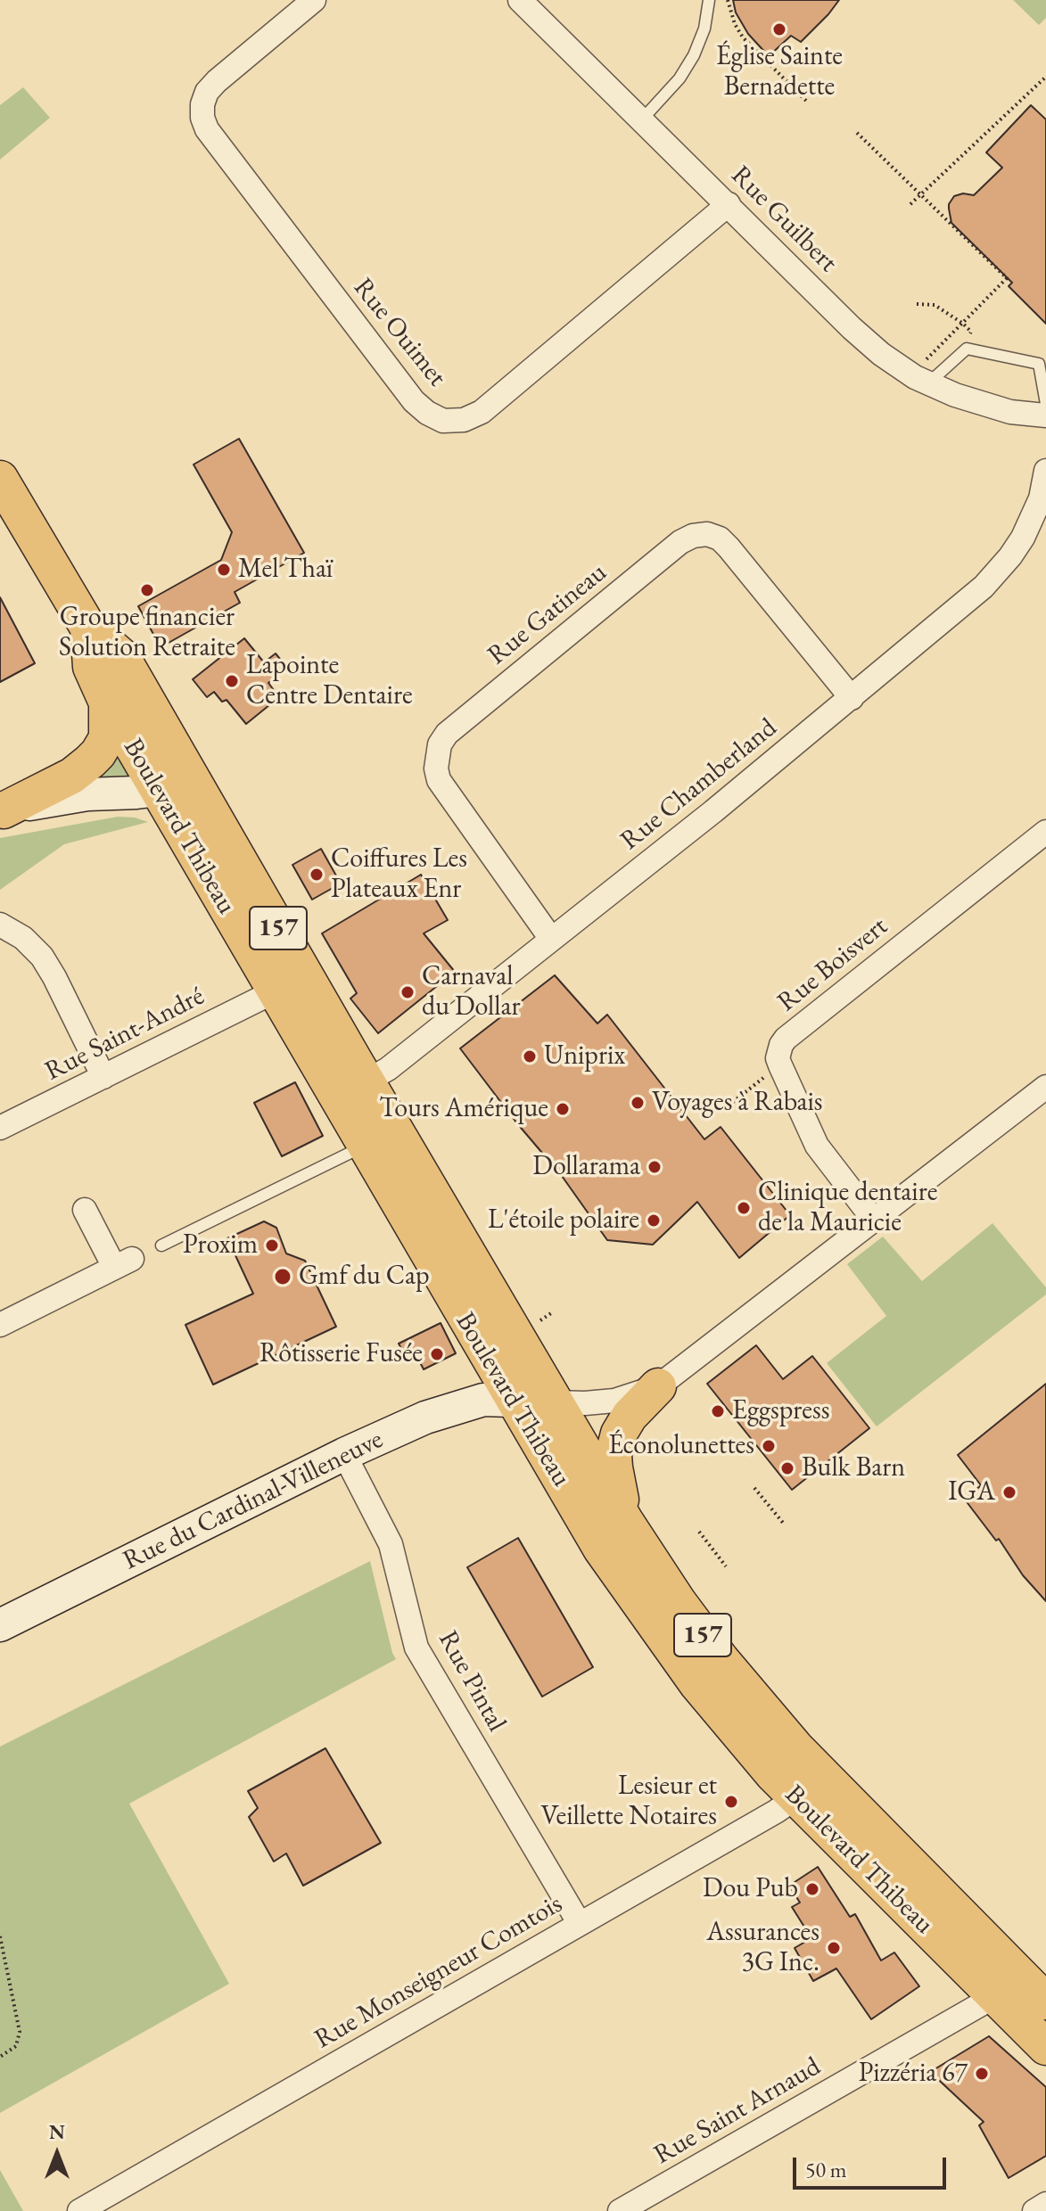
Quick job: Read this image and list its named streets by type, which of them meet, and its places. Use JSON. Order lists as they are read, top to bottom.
{
  "streets": {
    "main road": ["Boulevard Thibeau", "157"],
    "street": [
      "Rue Guilbert",
      "Rue Ouimet",
      "Rue Gatineau",
      "Rue Chamberland",
      "Rue Boisvert",
      "Rue Saint-André",
      "Rue du Cardinal-Villeneuve",
      "Rue Pintal",
      "Rue Monseigneur Comtois",
      "Rue Saint Arnaud"
    ]
  },
  "crossings": [
    ["Rue Guilbert", "Rue Ouimet"],
    ["Rue Gatineau", "Rue Chamberland"],
    ["Rue Chamberland", "Boulevard Thibeau"],
    ["Boulevard Thibeau", "Rue Saint-André"],
    ["Boulevard Thibeau", "Rue du Cardinal-Villeneuve"],
    ["Boulevard Thibeau", "Rue Monseigneur Comtois"],
    ["Boulevard Thibeau", "Rue Saint Arnaud"],
    ["Rue du Cardinal-Villeneuve", "Rue Pintal"],
    ["Rue Pintal", "Rue Monseigneur Comtois"]
  ],
  "places": [
    "Église Sainte Bernadette",
    "Mel Thaï",
    "Groupe financier Solution Retraite",
    "Lapointe Centre Dentaire",
    "Coiffures Les Plateaux Enr",
    "Carnaval du Dollar",
    "Uniprix",
    "Voyages à Rabais",
    "Tours Amérique",
    "Dollarama",
    "Clinique dentaire de la Mauricie",
    "L'étoile polaire",
    "Proxim",
    "Gmf du Cap",
    "Rôtisserie Fusée",
    "Eggspress",
    "Éconolunettes",
    "Bulk Barn",
    "IGA",
    "Lesieur et Veillette Notaires",
    "Dou Pub",
    "Assurances 3G Inc.",
    "Pizzéria 67"
  ],
  "scale_bar": "50 m",
  "north": "top"
}
